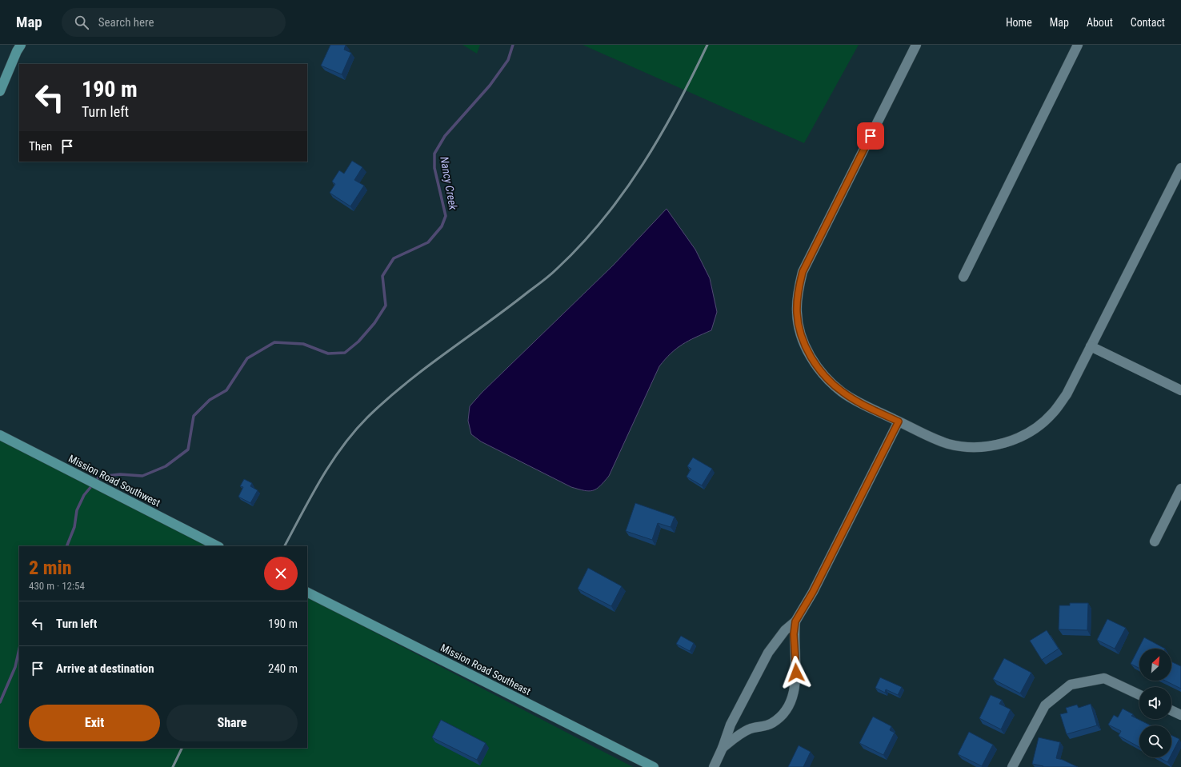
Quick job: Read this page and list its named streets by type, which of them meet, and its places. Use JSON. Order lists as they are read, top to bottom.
{
  "streets": {
    "main road": ["Mission Road Southwest", "Mission Road Southeast"]
  },
  "water": ["Nancy Creek"],
  "north": "top right",
  "page": {
    "header": "Map",
    "search": "Search here",
    "nav": [
      "Home",
      "Map",
      "About",
      "Contact"
    ],
    "turn": ["190 m", "Turn left"],
    "then": "Then",
    "heading": ["2 min", "430 m · 12:54"],
    "list": [
      {
        "name": "Turn left",
        "value": "190 m"
      },
      {
        "name": "Arrive at destination",
        "value": "240 m"
      }
    ],
    "buttons": ["Exit", "Share"]
  }
}
